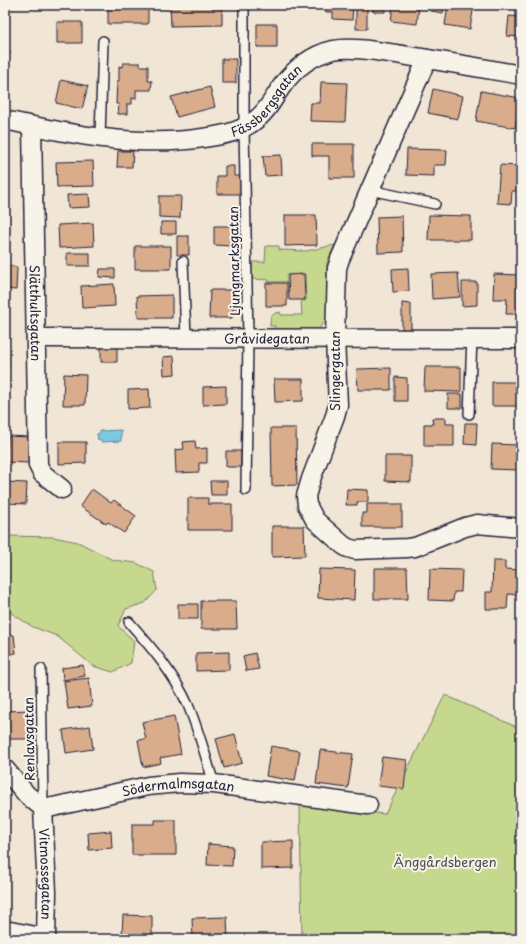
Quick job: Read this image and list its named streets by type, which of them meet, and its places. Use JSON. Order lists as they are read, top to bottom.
{
  "streets": {
    "street": [
      "Fässbergsgatan",
      "Slätthultsgatan",
      "Gråvidegatan",
      "Slingergatan",
      "Södermalmsgatan",
      "Vitmossegatan"
    ],
    "lane": ["Ljungmarksgatan", "Renlavsgatan"]
  },
  "crossings": [
    ["Fässbergsgatan", "Ljungmarksgatan"],
    ["Fässbergsgatan", "Slätthultsgatan"],
    ["Fässbergsgatan", "Slingergatan"],
    ["Ljungmarksgatan", "Gråvidegatan"],
    ["Slätthultsgatan", "Gråvidegatan"],
    ["Gråvidegatan", "Slingergatan"],
    ["Renlavsgatan", "Södermalmsgatan"],
    ["Renlavsgatan", "Vitmossegatan"],
    ["Södermalmsgatan", "Vitmossegatan"]
  ],
  "parks": ["Änggårdsbergen"]
}
